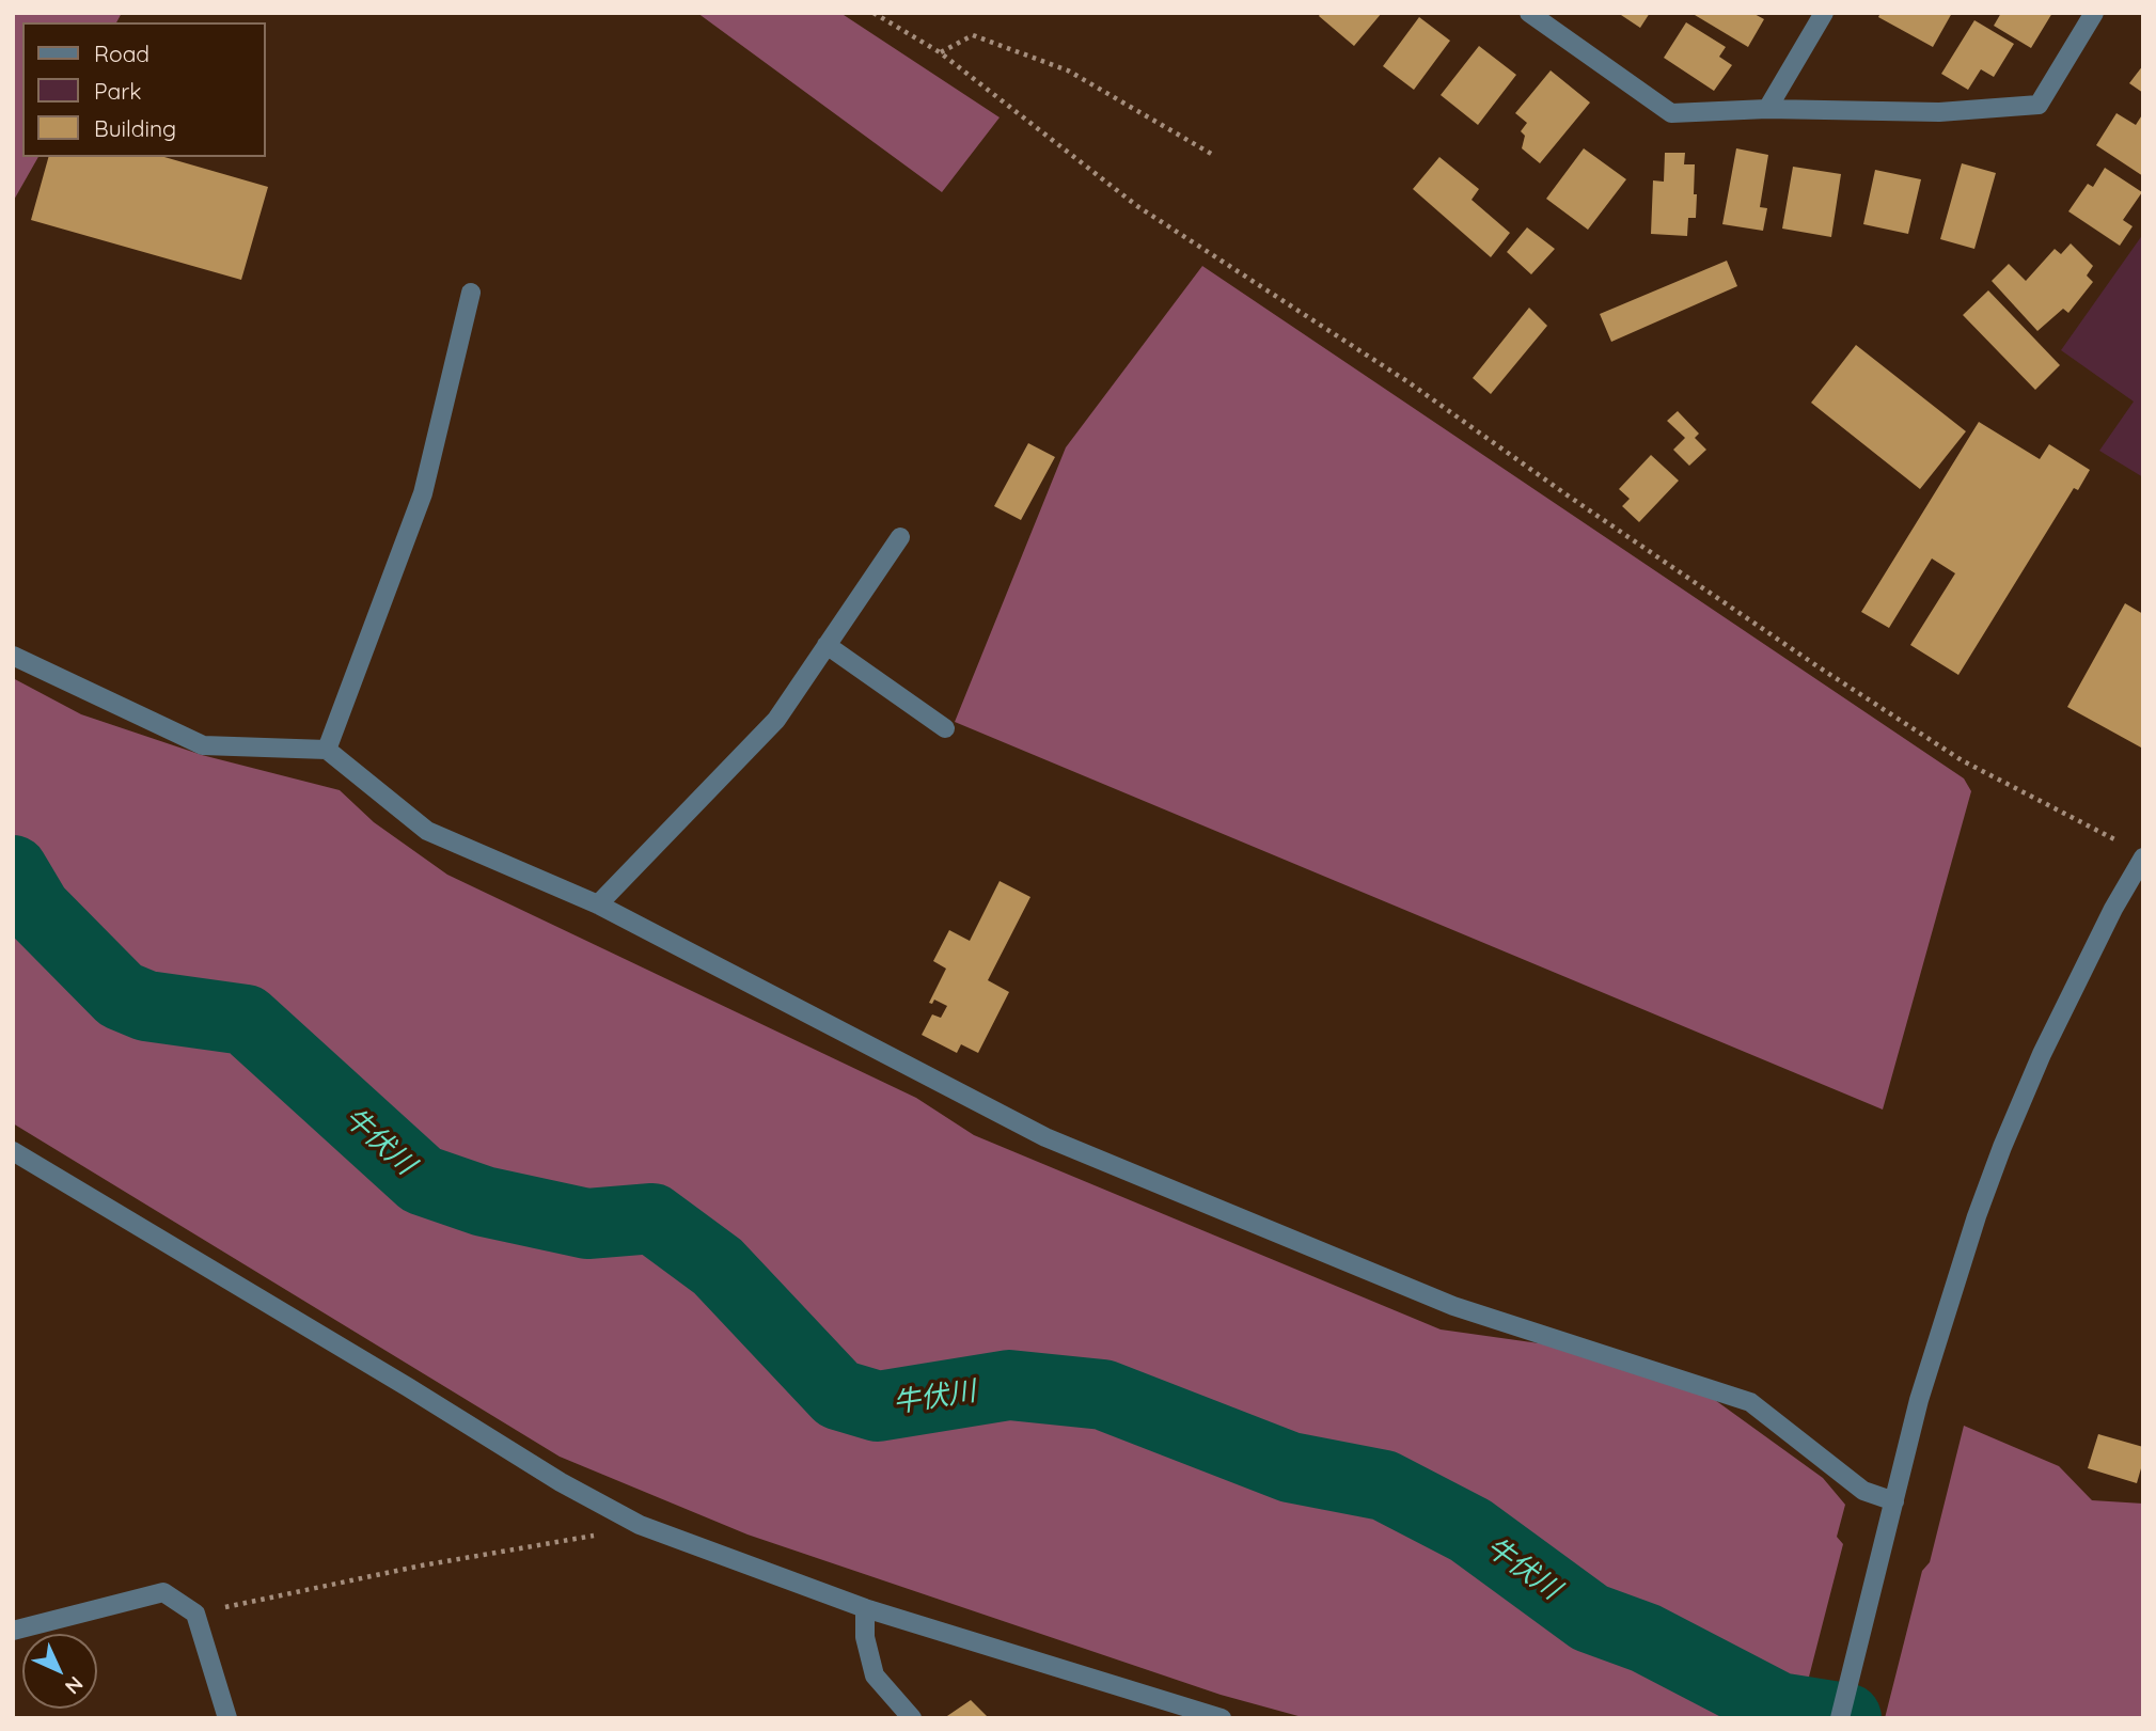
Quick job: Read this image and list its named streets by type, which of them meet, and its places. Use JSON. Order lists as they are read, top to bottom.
{
  "water": ["牛伏川"],
  "legend": ["Road", "Park", "Building"],
  "north": "bottom right"
}
